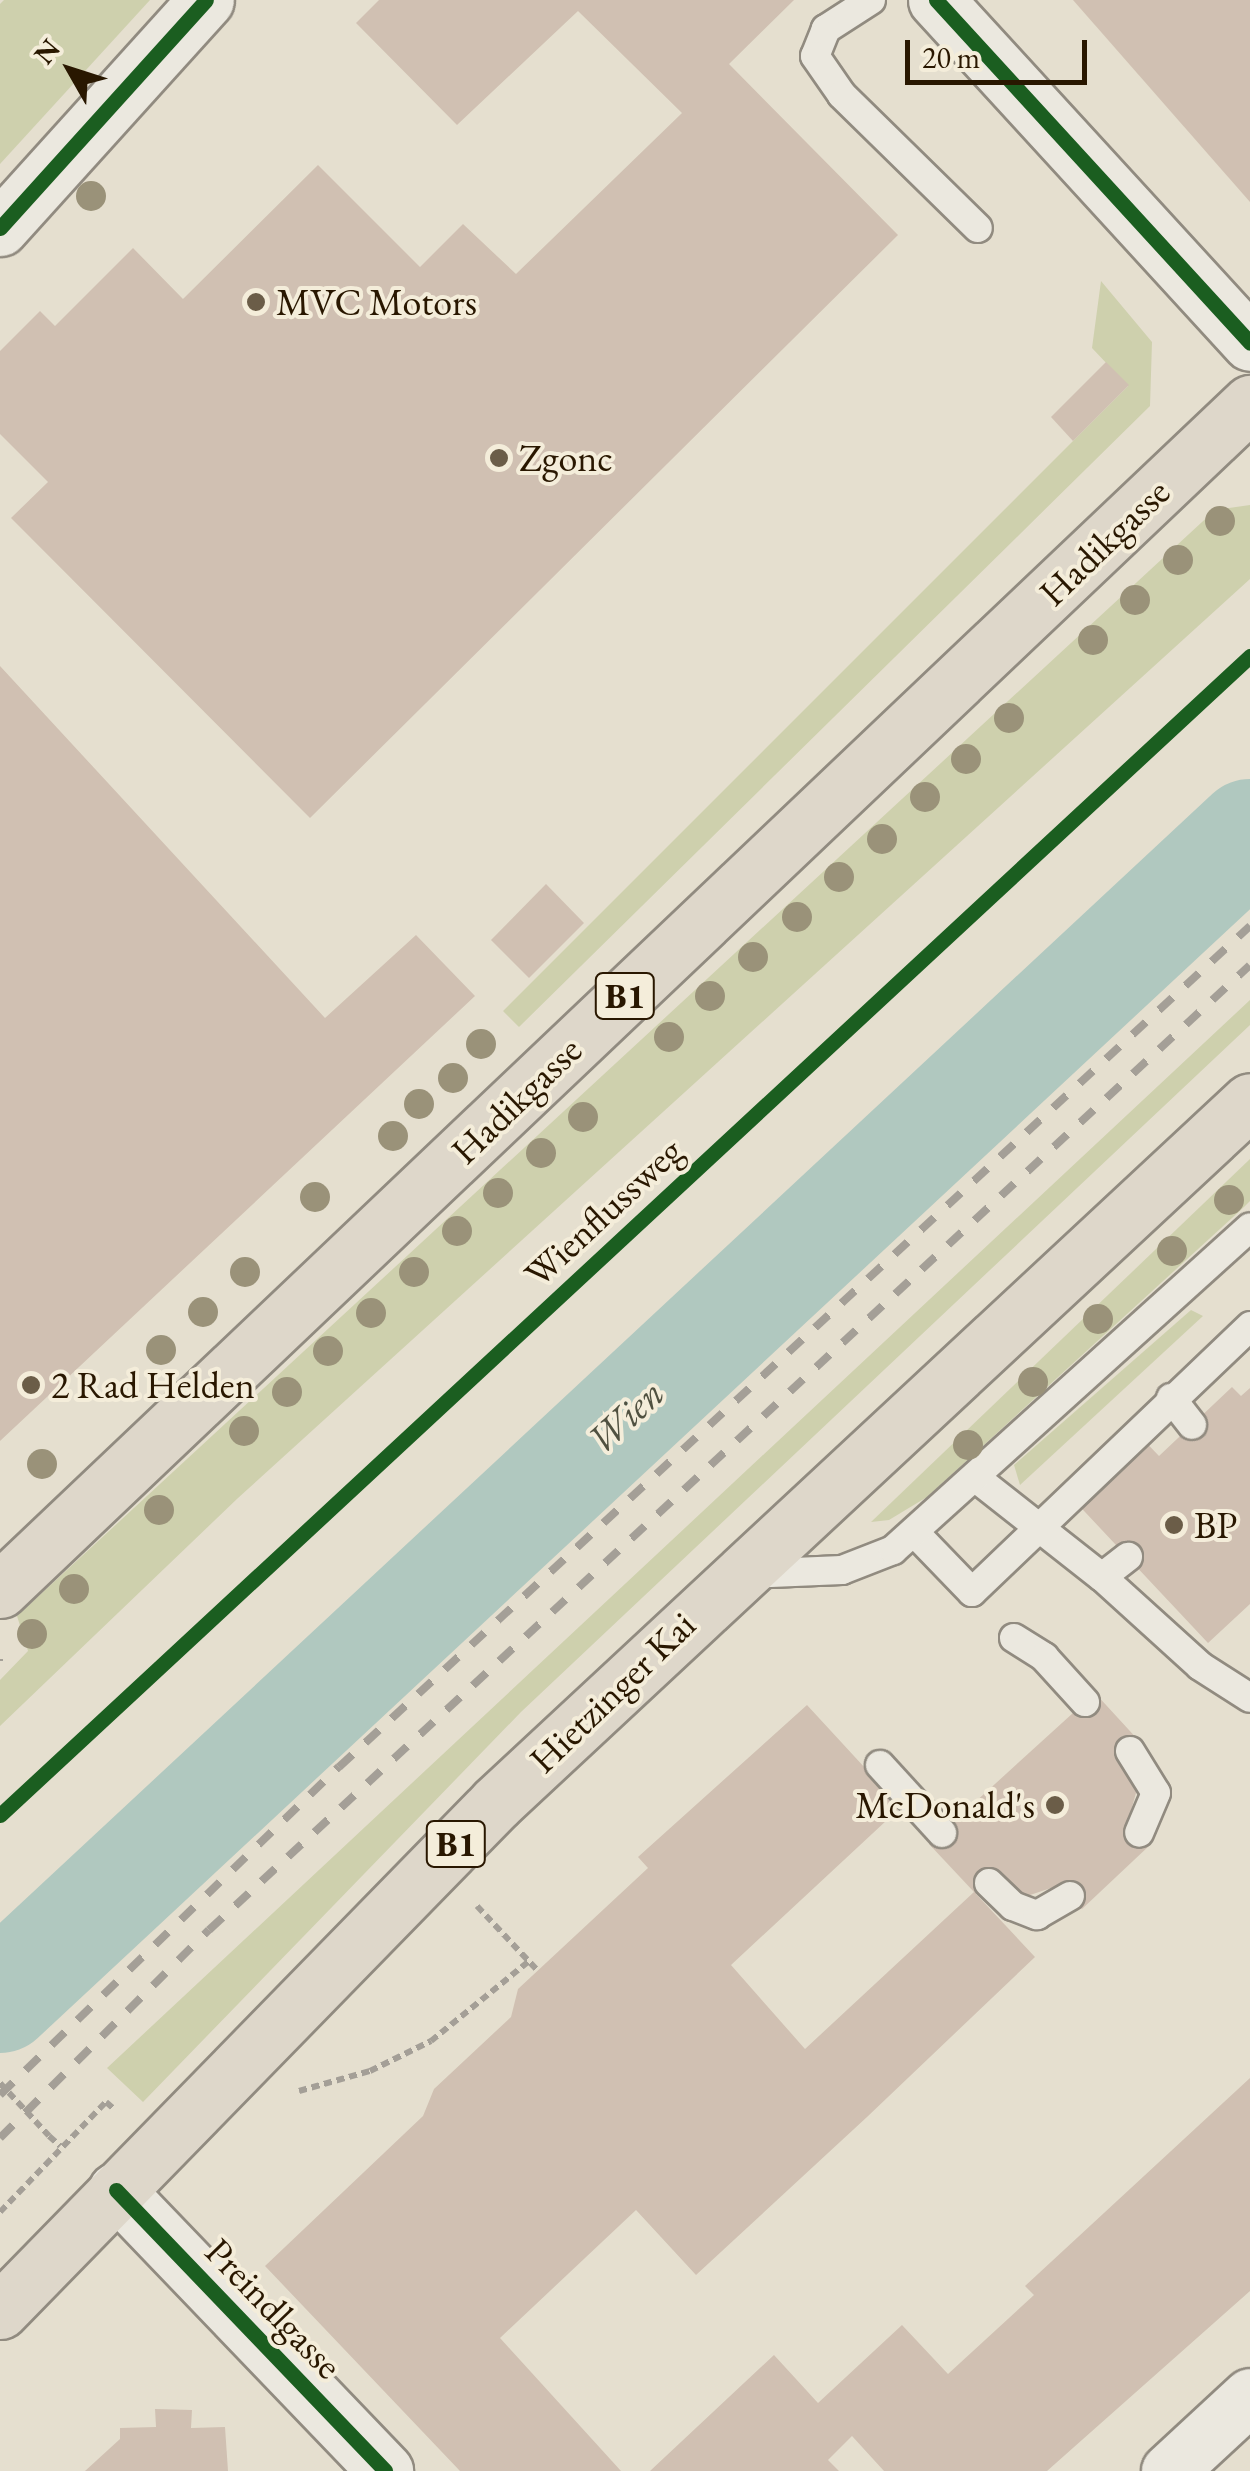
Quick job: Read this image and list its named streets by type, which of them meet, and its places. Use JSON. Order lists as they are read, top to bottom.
{
  "streets": {
    "main road": ["Hadikgasse", "B1", "Hietzinger Kai"],
    "street": ["Preindlgasse"],
    "cycle path": ["Wienflussweg"]
  },
  "crossings": [
    ["Hietzinger Kai", "Preindlgasse"]
  ],
  "water": ["Wien"],
  "places": [
    "MVC Motors",
    "Zgonc",
    "2 Rad Helden",
    "BP",
    "McDonald's"
  ],
  "scale_bar": "20 m",
  "north": "top left"
}
